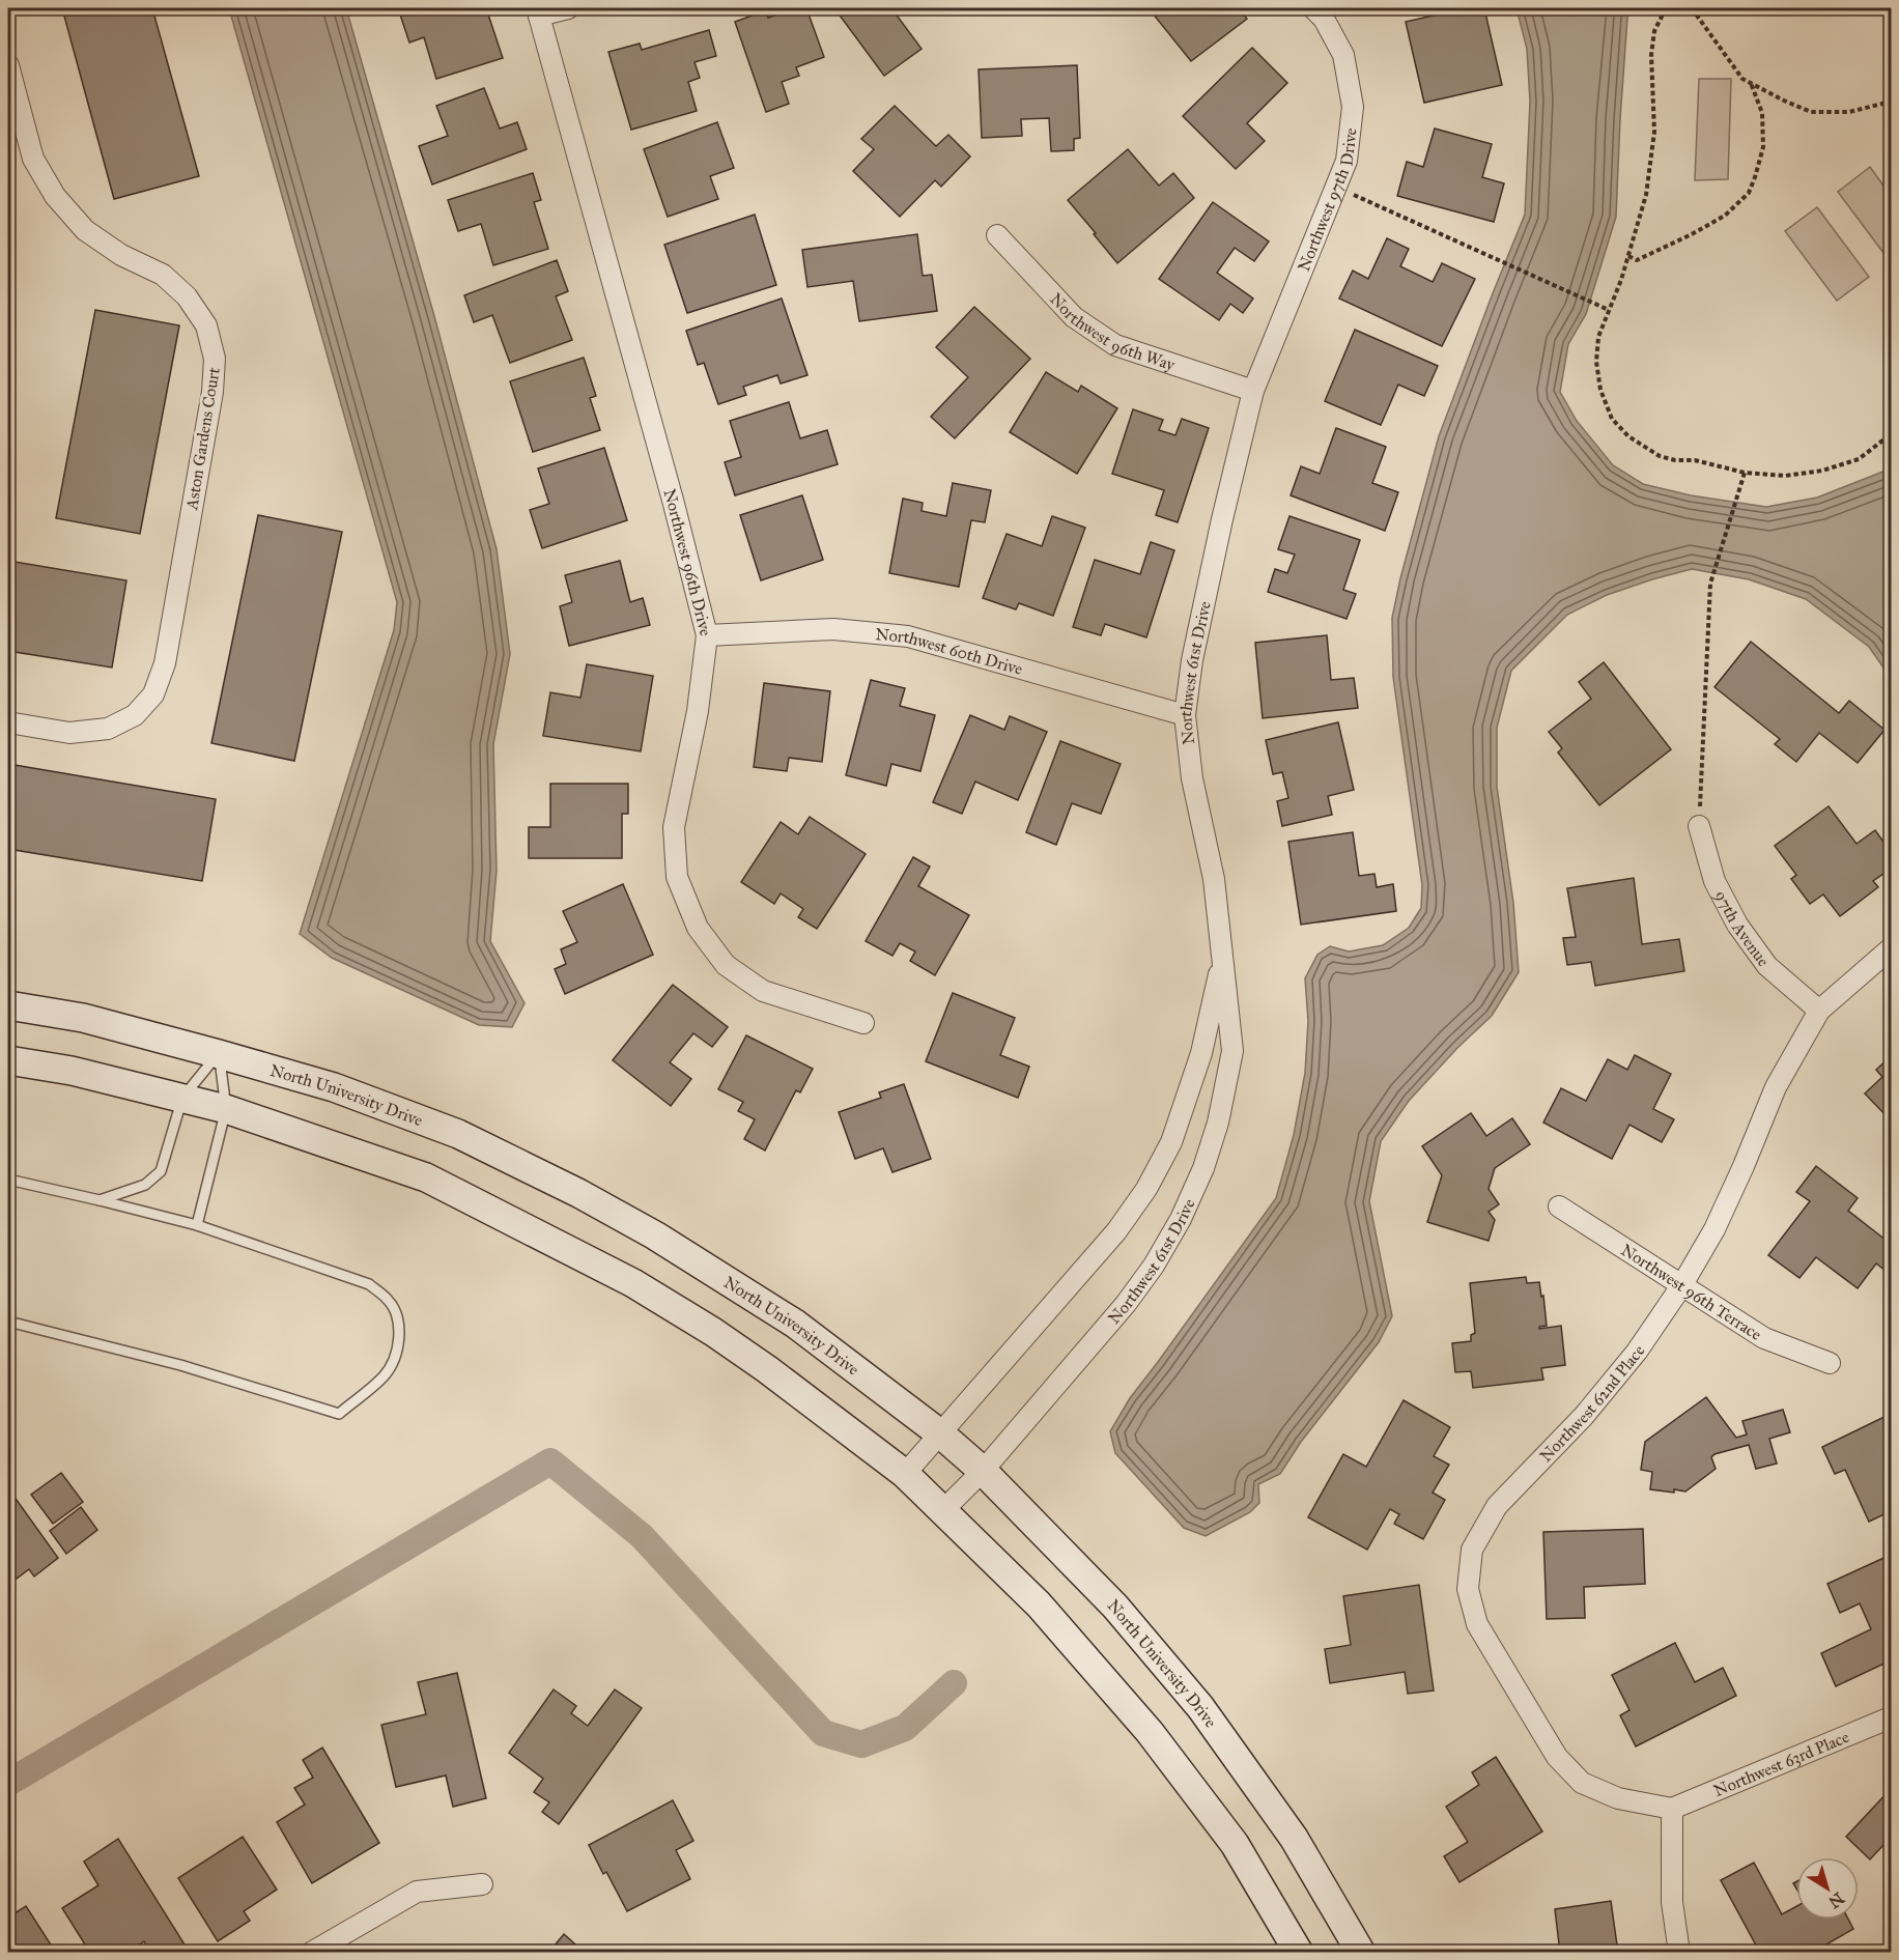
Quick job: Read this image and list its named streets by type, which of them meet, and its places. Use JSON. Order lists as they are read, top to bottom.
{
  "streets": {
    "main road": ["North University Drive"],
    "street": [
      "Northwest 97th Drive",
      "Northwest 96th Way",
      "Aston Gardens Court",
      "Northwest 96th Drive",
      "Northwest 60th Drive",
      "Northwest 61st Drive",
      "97th Avenue",
      "Northwest 96th Terrace",
      "Northwest 62nd Place",
      "Northwest 63rd Place"
    ]
  },
  "crossings": [
    ["Northwest 97th Drive", "Northwest 96th Way"],
    ["Northwest 97th Drive", "Northwest 61st Drive"],
    ["Northwest 96th Way", "Northwest 61st Drive"],
    ["Northwest 96th Drive", "Northwest 60th Drive"],
    ["Northwest 60th Drive", "Northwest 61st Drive"],
    ["Northwest 61st Drive", "North University Drive"],
    ["97th Avenue", "Northwest 62nd Place"],
    ["Northwest 96th Terrace", "Northwest 62nd Place"],
    ["Northwest 62nd Place", "Northwest 63rd Place"]
  ],
  "north": "bottom right"
}
